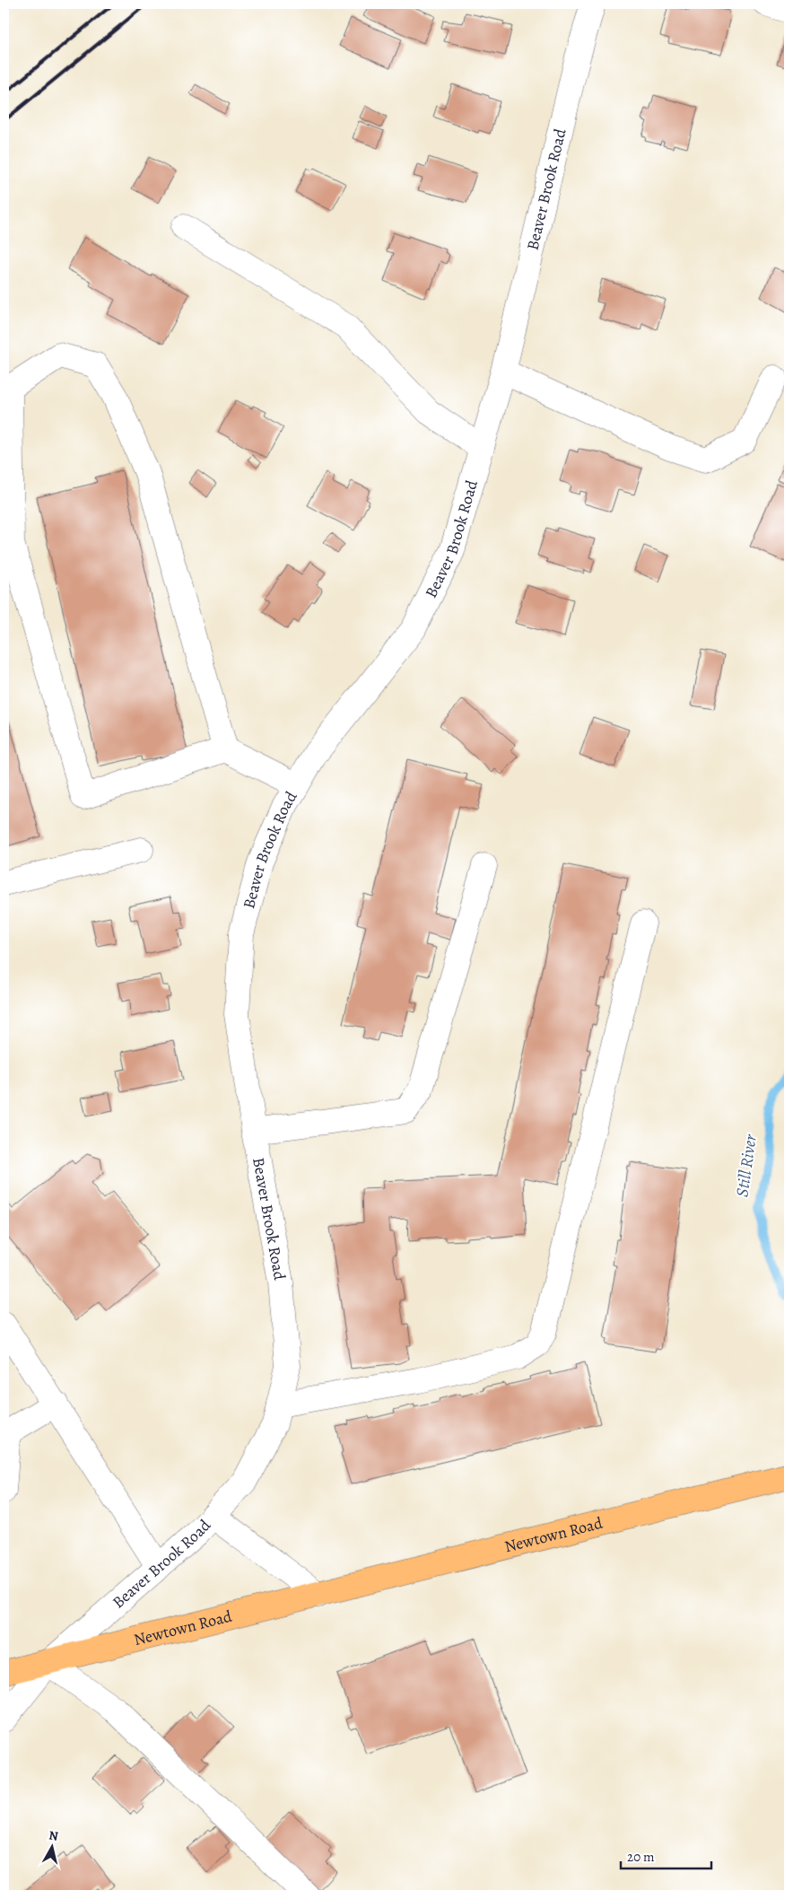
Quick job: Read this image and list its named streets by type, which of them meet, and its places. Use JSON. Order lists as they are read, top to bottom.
{
  "streets": {
    "main road": ["Newtown Road"],
    "street": ["Beaver Brook Road"]
  },
  "crossings": [
    ["Beaver Brook Road", "Newtown Road"]
  ],
  "water": ["Still River"],
  "scale_bar": "20 m",
  "north": "top"
}
